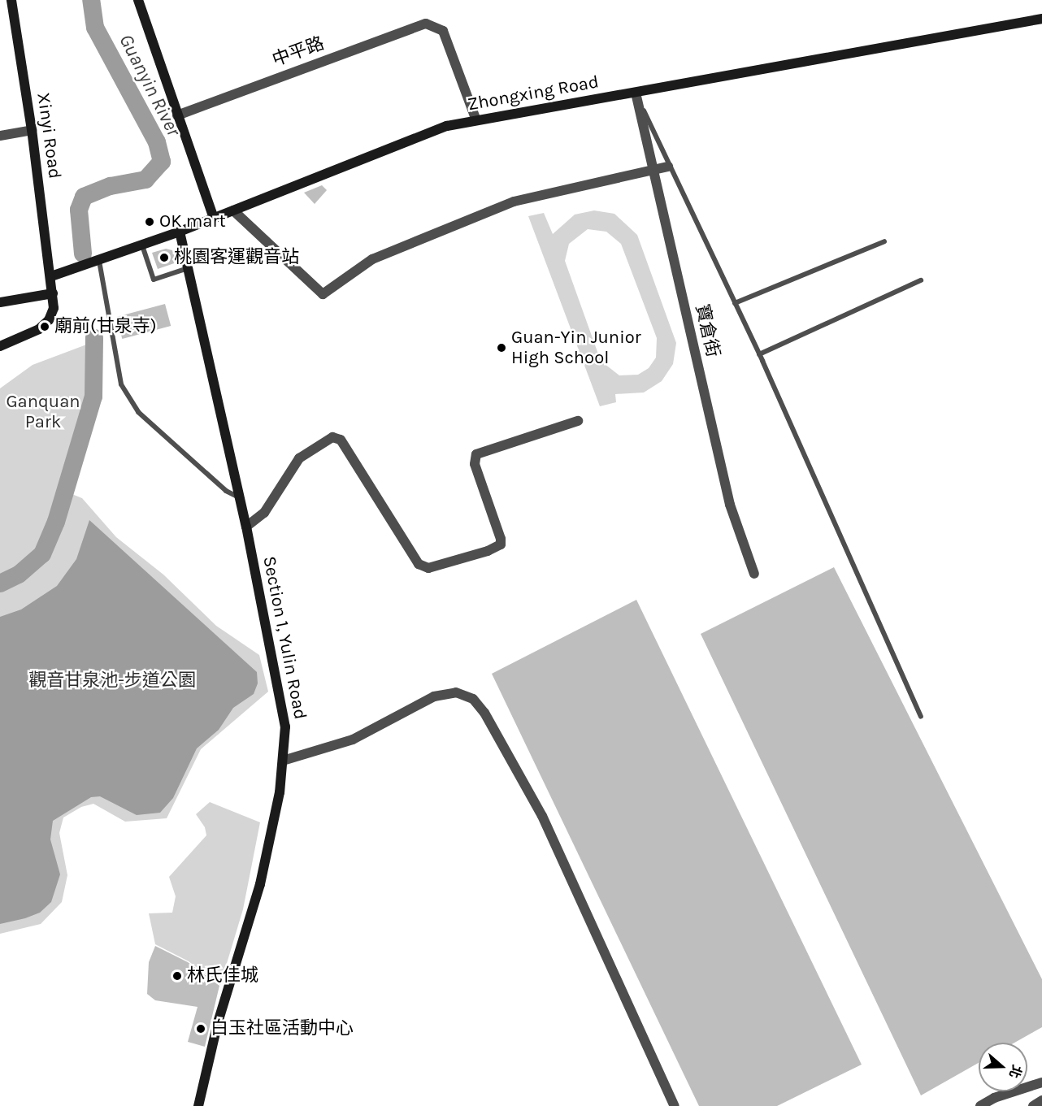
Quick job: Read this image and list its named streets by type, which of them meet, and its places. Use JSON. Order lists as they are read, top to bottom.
{
  "streets": {
    "street": [
      "中平路",
      "Zhongxing Road",
      "Xinyi Road",
      "寶倉街",
      "Section 1, Yulin Road"
    ]
  },
  "crossings": [
    ["中平路", "Zhongxing Road"],
    ["Zhongxing Road", "Xinyi Road"],
    ["Zhongxing Road", "寶倉街"],
    ["Zhongxing Road", "Section 1, Yulin Road"]
  ],
  "water": ["Guanyin River"],
  "parks": ["Ganquan Park", "觀音甘泉池-步道公園"],
  "places": [
    "OK mart",
    "桃園客運觀音站",
    "廟前(甘泉寺)",
    "Guan-Yin Junior High School",
    "林氏佳城",
    "白玉社區活動中心"
  ],
  "north": "right"
}
